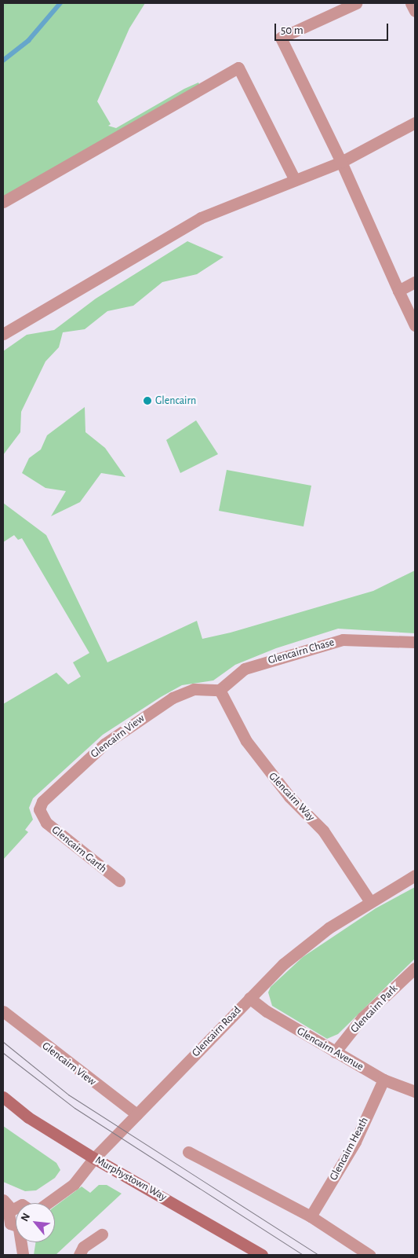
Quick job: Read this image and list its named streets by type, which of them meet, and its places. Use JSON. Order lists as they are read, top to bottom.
{
  "streets": {
    "street": [
      "Glencairn Chase",
      "Glencairn View",
      "Glencairn Way",
      "Glencairn Garth",
      "Glencairn Park",
      "Glencairn Road",
      "Glencairn Avenue",
      "Glencairn Heath",
      "Murphystown Way"
    ]
  },
  "crossings": [
    ["Glencairn Chase", "Glencairn View"],
    ["Glencairn Chase", "Glencairn Way"],
    ["Glencairn View", "Glencairn Way"],
    ["Glencairn View", "Glencairn Garth"],
    ["Glencairn View", "Glencairn Road"],
    ["Glencairn Way", "Glencairn Road"],
    ["Glencairn Park", "Glencairn Avenue"],
    ["Glencairn Road", "Glencairn Avenue"],
    ["Glencairn Road", "Murphystown Way"],
    ["Glencairn Avenue", "Glencairn Heath"]
  ],
  "places": ["Glencairn"],
  "scale_bar": "50 m",
  "north": "top left"
}
